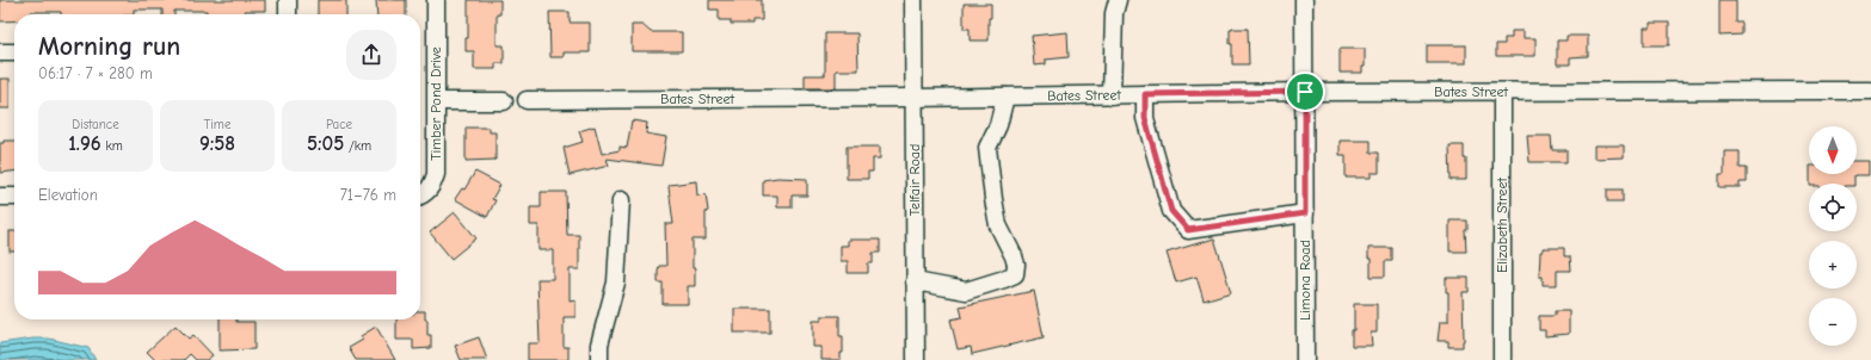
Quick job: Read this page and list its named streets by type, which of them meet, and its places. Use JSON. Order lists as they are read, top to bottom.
{
  "streets": {
    "street": [
      "Bates Street",
      "Timber Pond Drive",
      "Telfair Road",
      "Elizabeth Street",
      "Limona Road"
    ]
  },
  "crossings": [
    ["Bates Street", "Telfair Road"],
    ["Bates Street", "Elizabeth Street"],
    ["Bates Street", "Limona Road"]
  ],
  "north": "bottom",
  "page": {
    "heading": ["Morning run", "06:17 · 7 × 280 m"],
    "stats": [
      ["Distance", "1.96 km"],
      ["Time", "9:58"],
      ["Pace", "5:05 /km"]
    ],
    "map_buttons": ["+", "−"],
    "chart": ["Elevation", "71–76 m"]
  }
}
